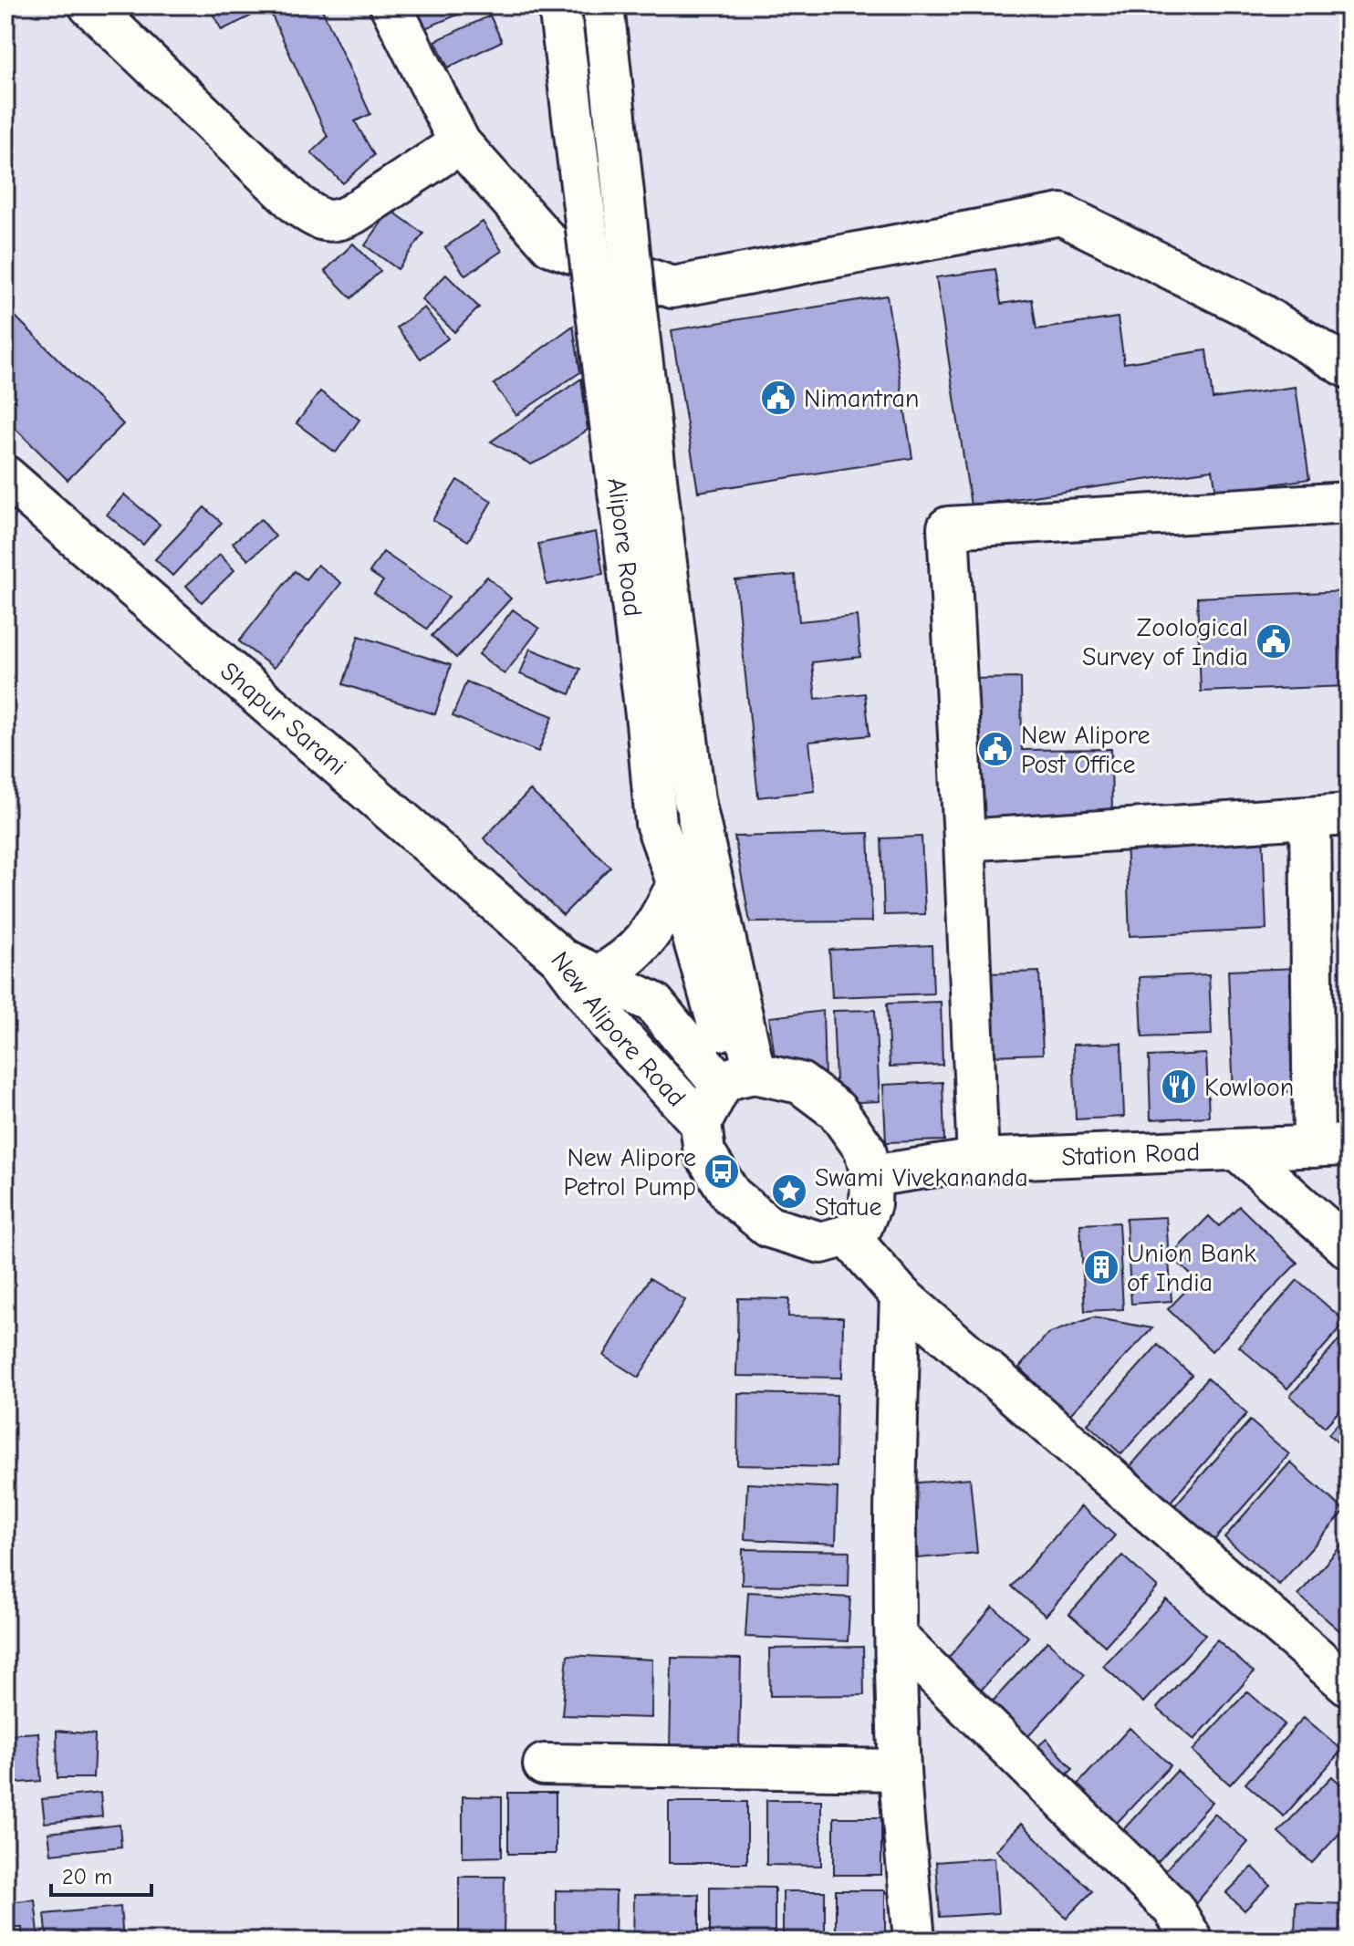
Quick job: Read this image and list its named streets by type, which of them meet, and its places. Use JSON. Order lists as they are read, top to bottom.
{
  "streets": {
    "street": [
      "Alipore Road",
      "Shapur Sarani",
      "New Alipore Road",
      "Station Road"
    ]
  },
  "crossings": [
    ["Alipore Road", "New Alipore Road"],
    ["Alipore Road", "Station Road"],
    ["Shapur Sarani", "New Alipore Road"],
    ["New Alipore Road", "Station Road"]
  ],
  "places": {
    "public building": ["Nimantran", "Zoological Survey of India", "New Alipore Post Office"],
    "restaurant": ["Kowloon"],
    "bus stop": ["New Alipore Petrol Pump"],
    "place": ["Swami Vivekananda Statue"],
    "building": ["Union Bank of India"]
  },
  "scale_bar": "20 m"
}
